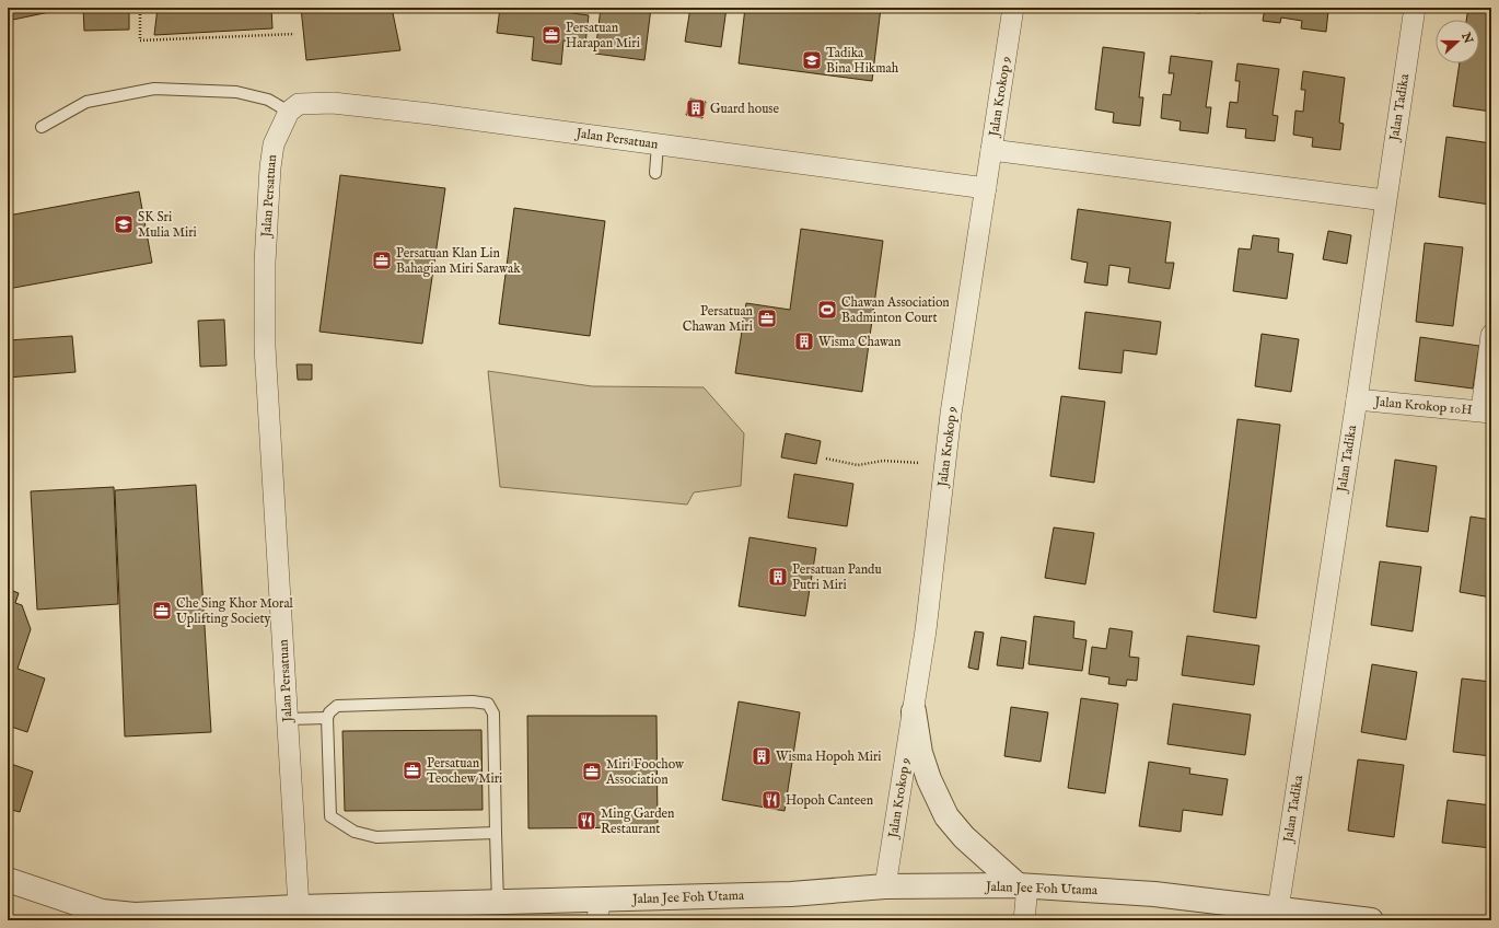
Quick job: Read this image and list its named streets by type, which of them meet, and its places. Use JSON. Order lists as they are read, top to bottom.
{
  "streets": {
    "street": [
      "Jalan Krokop 9",
      "Jalan Tadika",
      "Jalan Persatuan",
      "Jalan Krokop 10H",
      "Jalan Jee Foh Utama"
    ]
  },
  "crossings": [
    ["Jalan Krokop 9", "Jalan Persatuan"],
    ["Jalan Krokop 9", "Jalan Jee Foh Utama"],
    ["Jalan Tadika", "Jalan Krokop 10H"],
    ["Jalan Tadika", "Jalan Jee Foh Utama"],
    ["Jalan Persatuan", "Jalan Jee Foh Utama"]
  ],
  "places": {
    "office": [
      "Persatuan Harapan Miri",
      "Persatuan Klan Lin Bahagian Miri Sarawak",
      "Persatuan Chawan Miri",
      "Che Sing Khor Moral Uplifting Society",
      "Persatuan Teochew Miri",
      "Miri Foochow Association"
    ],
    "school or university": ["Tadika Bina Hikmah", "SK Sri Mulia Miri"],
    "building": [
      "Guard house",
      "Wisma Chawan",
      "Persatuan Pandu Putri Miri",
      "Wisma Hopoh Miri"
    ],
    "sports": ["Chawan Association Badminton Court"],
    "restaurant": ["Hopoh Canteen", "Ming Garden Restaurant"]
  },
  "north": "right"
}
